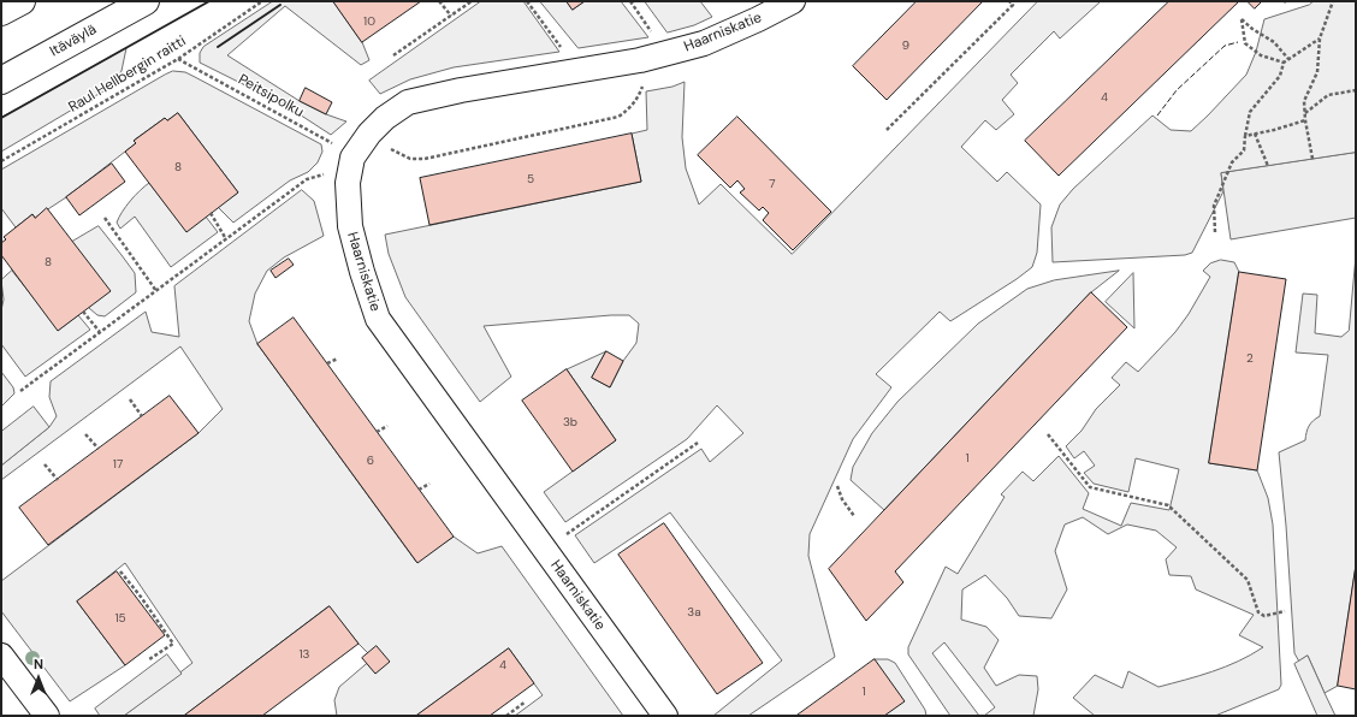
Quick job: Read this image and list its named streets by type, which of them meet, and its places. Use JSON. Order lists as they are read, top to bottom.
{
  "streets": {
    "main road": ["Itäväylä"],
    "street": ["Haarniskatie"],
    "path": ["Raul Hellbergin raitti", "Peitsipolku"]
  },
  "crossings": [
    ["Raul Hellbergin raitti", "Peitsipolku"]
  ],
  "house_numbers": [
    "10",
    "9",
    "4",
    "8",
    "5",
    "7",
    "8",
    "2",
    "3b",
    "1",
    "6",
    "17",
    "3a",
    "15",
    "13",
    "4",
    "1"
  ],
  "north": "top"
}
